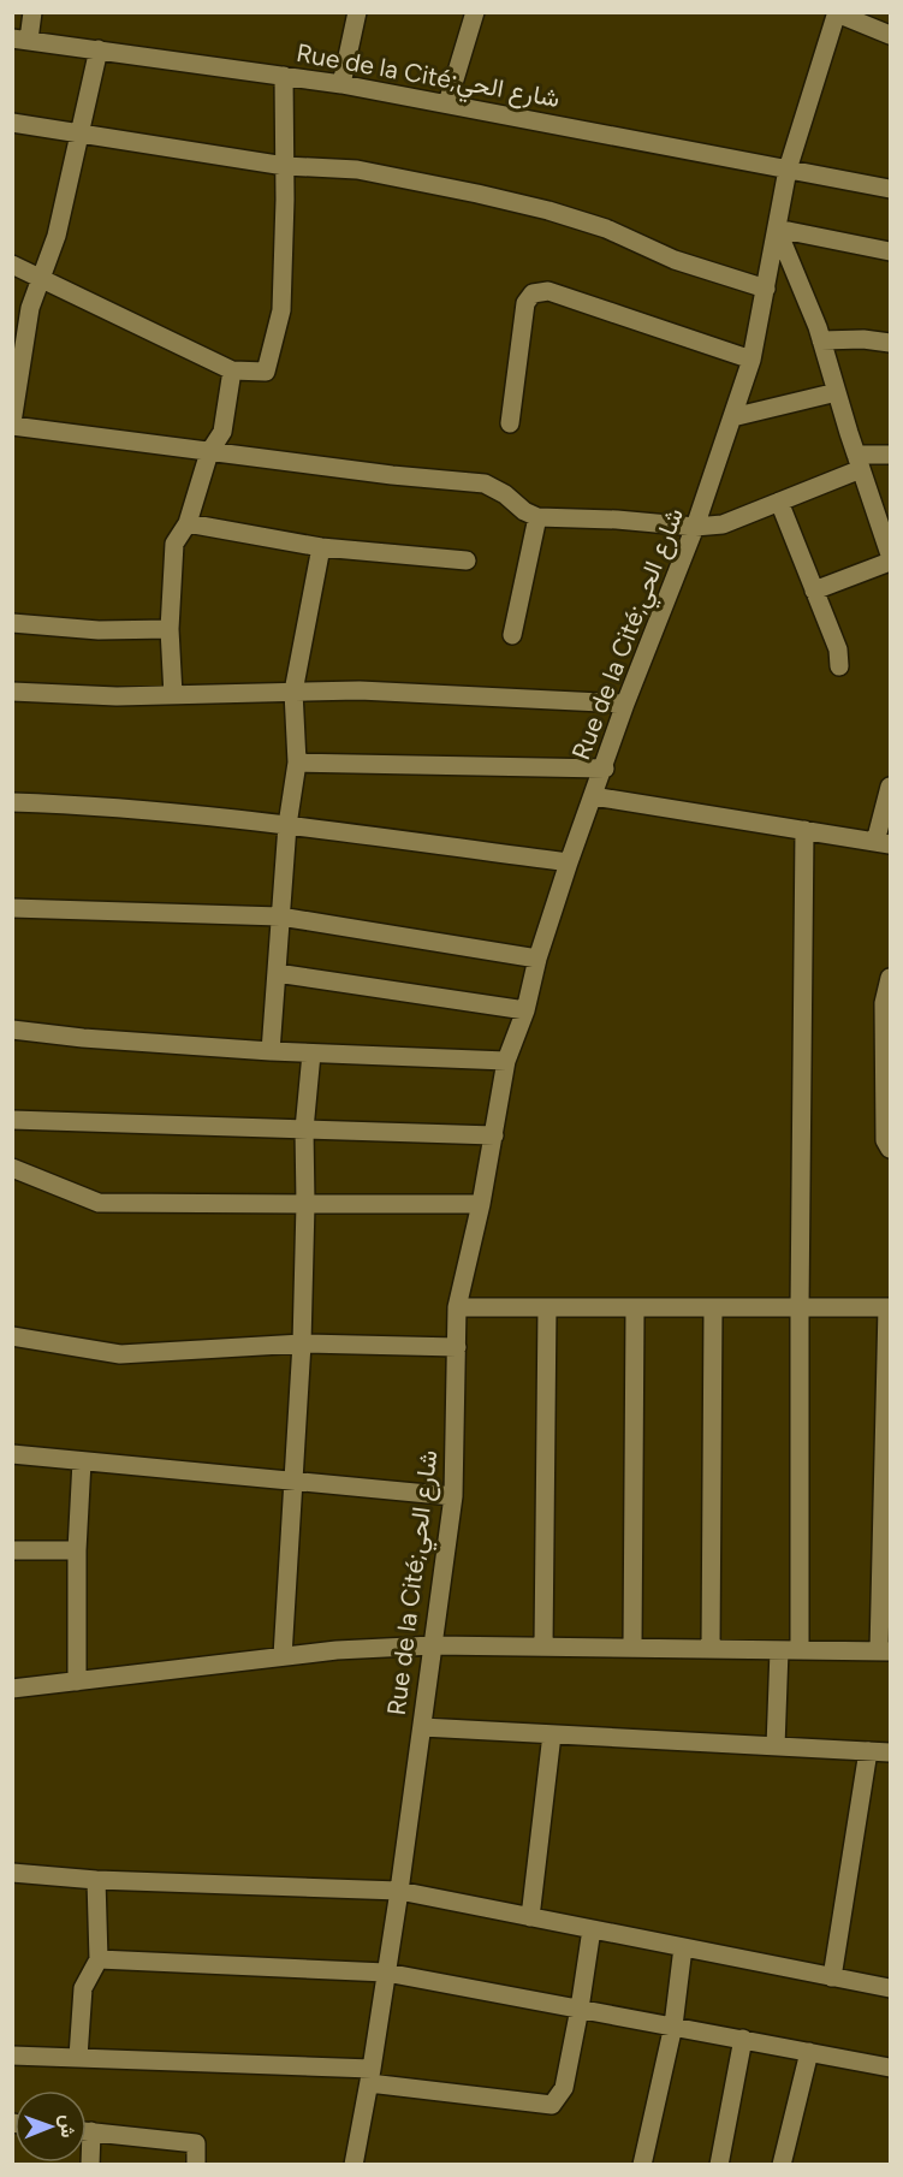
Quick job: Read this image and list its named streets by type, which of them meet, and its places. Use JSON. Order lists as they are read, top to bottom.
{
  "streets": {
    "street": ["Rue de la Cité;شارع الحي"]
  },
  "north": "right"
}
